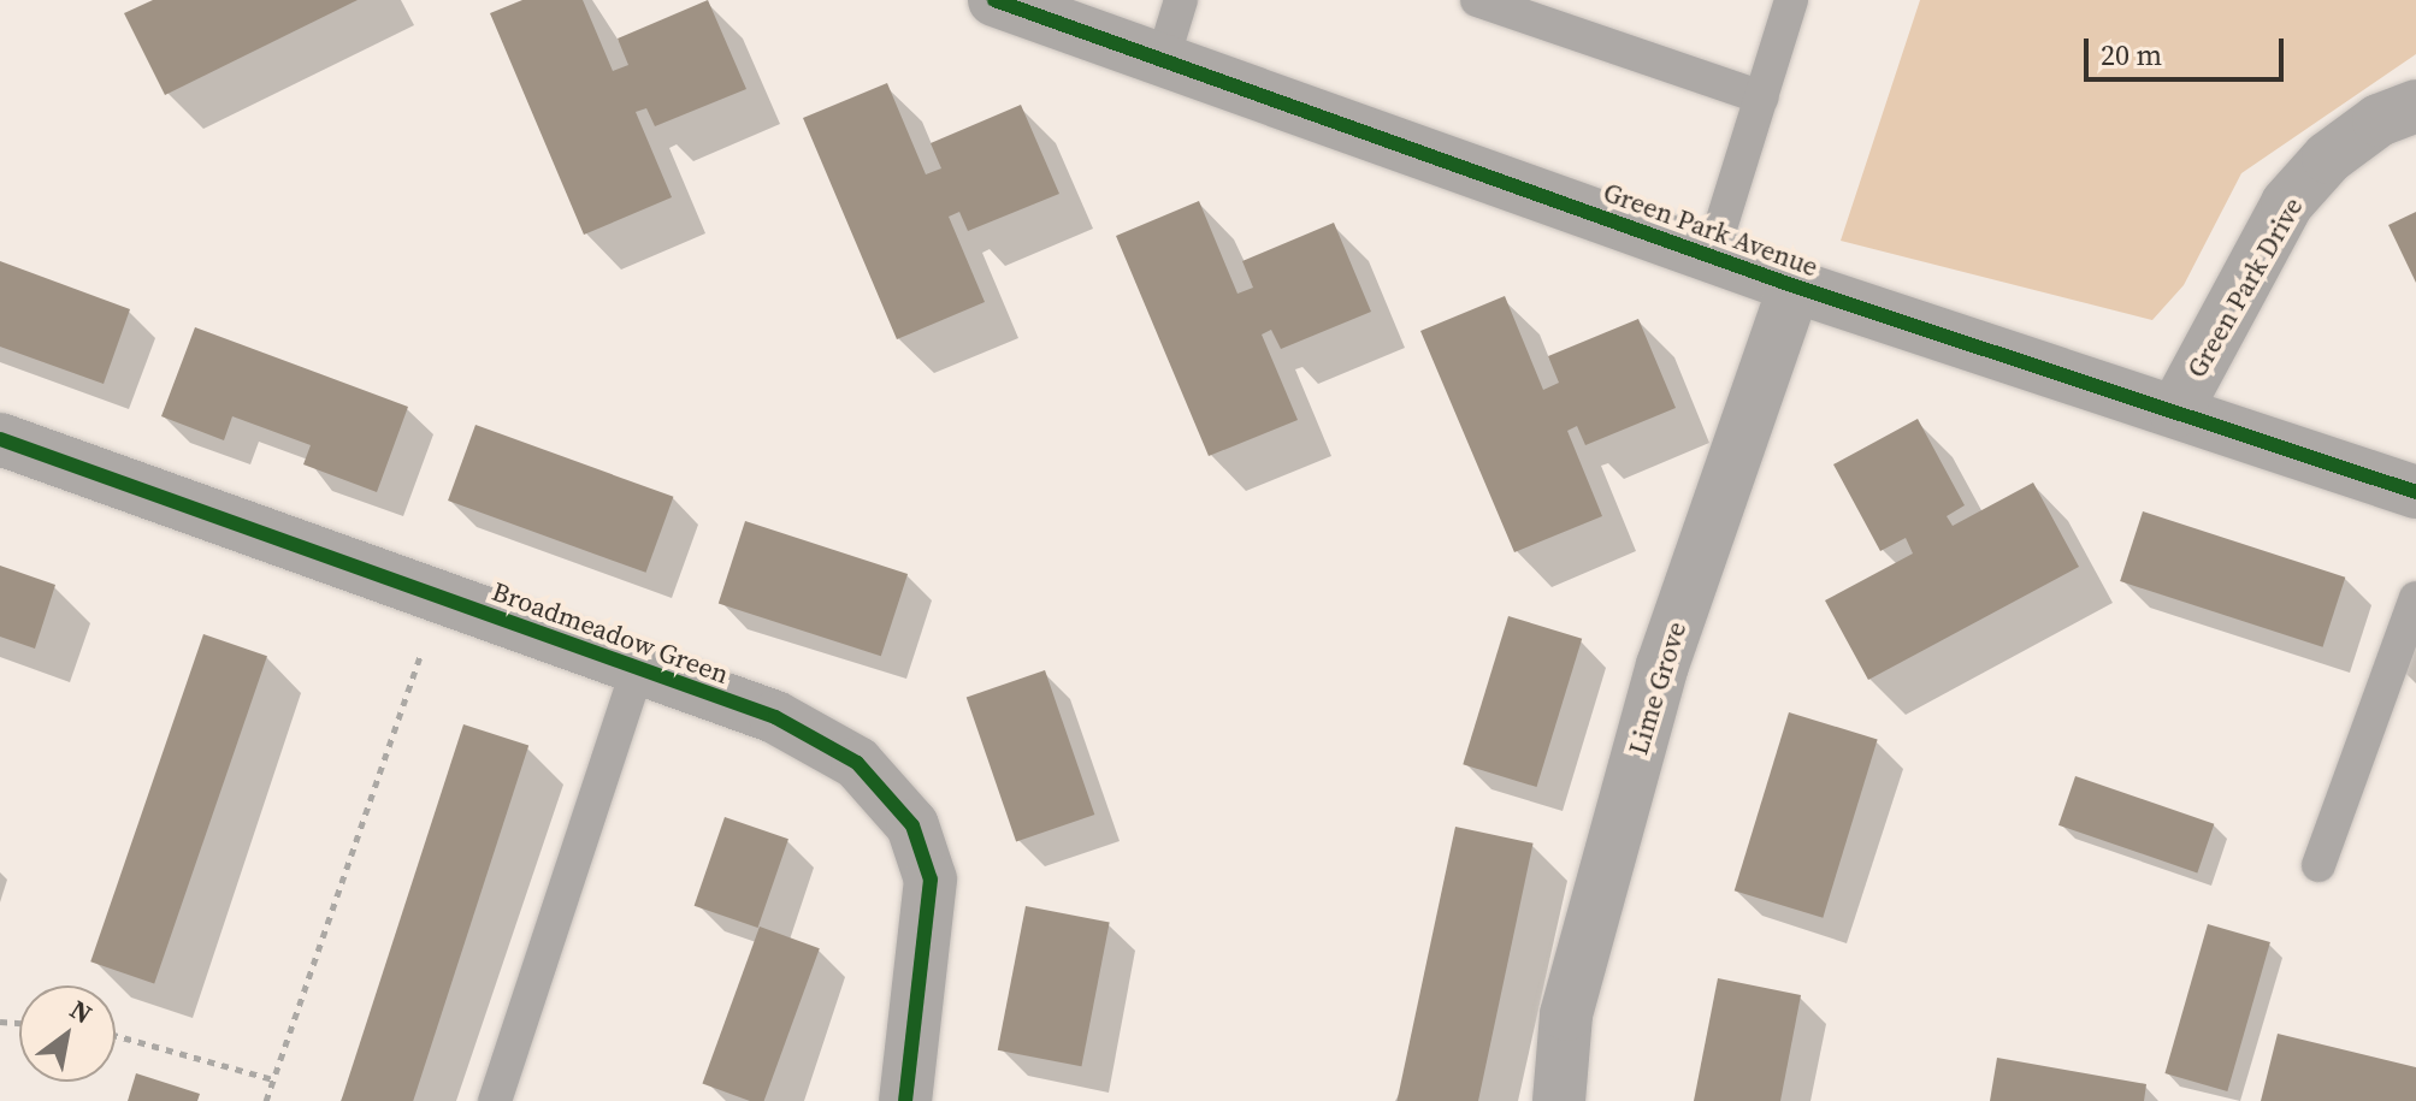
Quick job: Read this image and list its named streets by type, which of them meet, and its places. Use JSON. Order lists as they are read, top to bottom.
{
  "streets": {
    "street": [
      "Green Park Avenue",
      "Green Park Drive",
      "Broadmeadow Green",
      "Lime Grove"
    ]
  },
  "crossings": [
    ["Green Park Avenue", "Green Park Drive"],
    ["Green Park Avenue", "Lime Grove"]
  ],
  "scale_bar": "20 m",
  "north": "top right"
}
